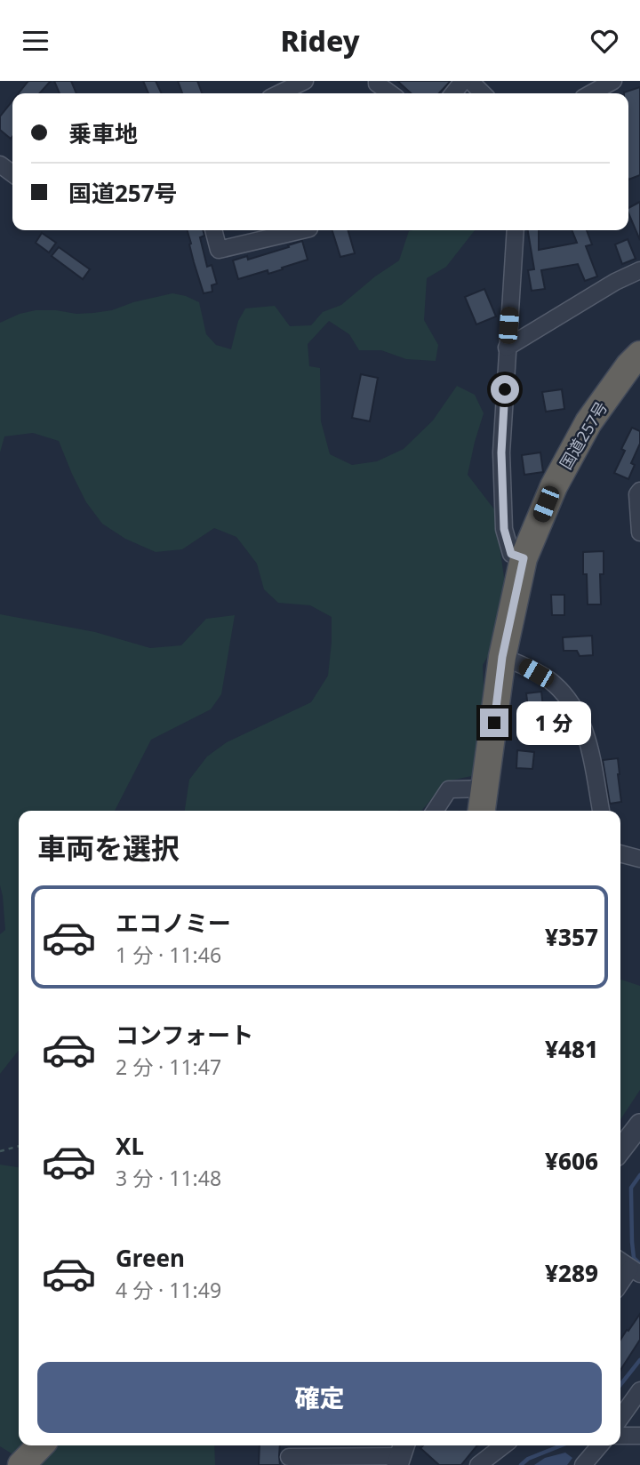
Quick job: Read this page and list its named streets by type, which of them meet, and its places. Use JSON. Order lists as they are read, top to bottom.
{
  "streets": {
    "highway": ["国道257号"]
  },
  "page": {
    "header": "Ridey",
    "banner": ["乗車地", "国道257号"],
    "bubble": "1 分",
    "heading": "車両を選択",
    "list": [
      {
        "name": "エコノミー",
        "note": "1 分 · 11:46",
        "value": "¥357"
      },
      {
        "name": "コンフォート",
        "note": "2 分 · 11:47",
        "value": "¥481"
      },
      {
        "name": "XL",
        "note": "3 分 · 11:48",
        "value": "¥606"
      },
      {
        "name": "Green",
        "note": "4 分 · 11:49",
        "value": "¥289"
      }
    ],
    "buttons": "確定"
  }
}
